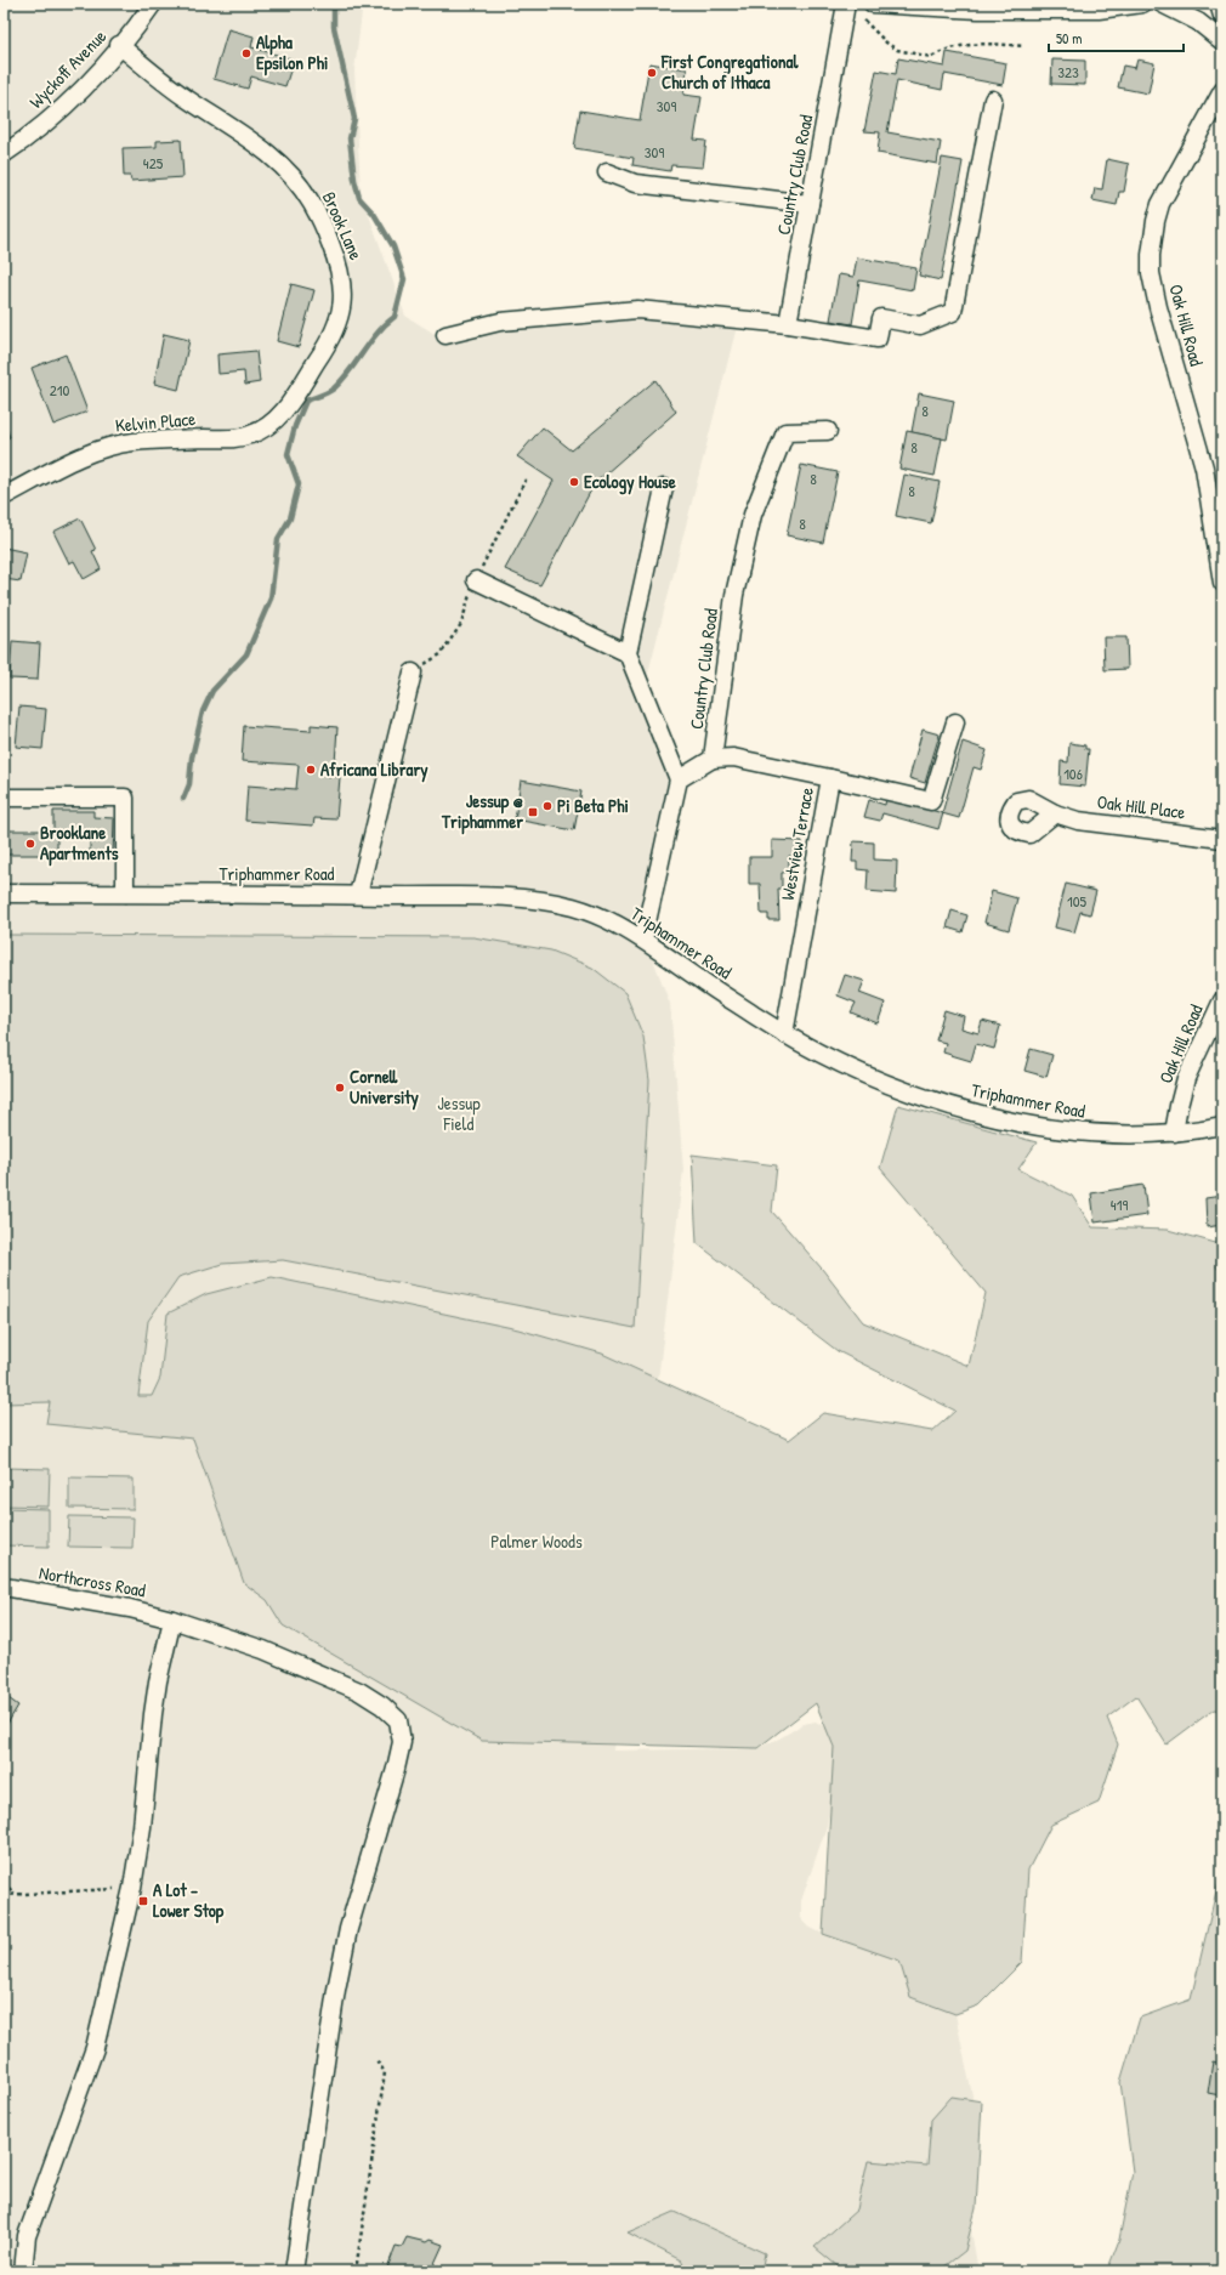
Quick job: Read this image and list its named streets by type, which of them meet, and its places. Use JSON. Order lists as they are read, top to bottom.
{
  "streets": {
    "street": [
      "Wyckoff Avenue",
      "Country Club Road",
      "Brook Lane",
      "Oak Hill Road",
      "Kelvin Place",
      "Oak Hill Place",
      "Westview Terrace",
      "Triphammer Road",
      "Northcross Road"
    ]
  },
  "crossings": [
    ["Wyckoff Avenue", "Brook Lane"],
    ["Country Club Road", "Westview Terrace"],
    ["Brook Lane", "Kelvin Place"],
    ["Oak Hill Road", "Triphammer Road"],
    ["Westview Terrace", "Triphammer Road"]
  ],
  "parks": ["Jessup Field", "Palmer Woods"],
  "places": {
    "other": [
      "Alpha Epsilon Phi",
      "First Congregational Church of Ithaca",
      "Ecology House",
      "Africana Library",
      "Pi Beta Phi",
      "Brooklane Apartments",
      "Cornell University"
    ],
    "transit": ["Jessup @ Triphammer", "A Lot - Lower Stop"]
  },
  "house_numbers": [
    "323",
    "309",
    "309",
    "425",
    "210",
    "8",
    "8",
    "8",
    "8",
    "8",
    "106",
    "105",
    "419"
  ],
  "scale_bar": "50 m"
}
